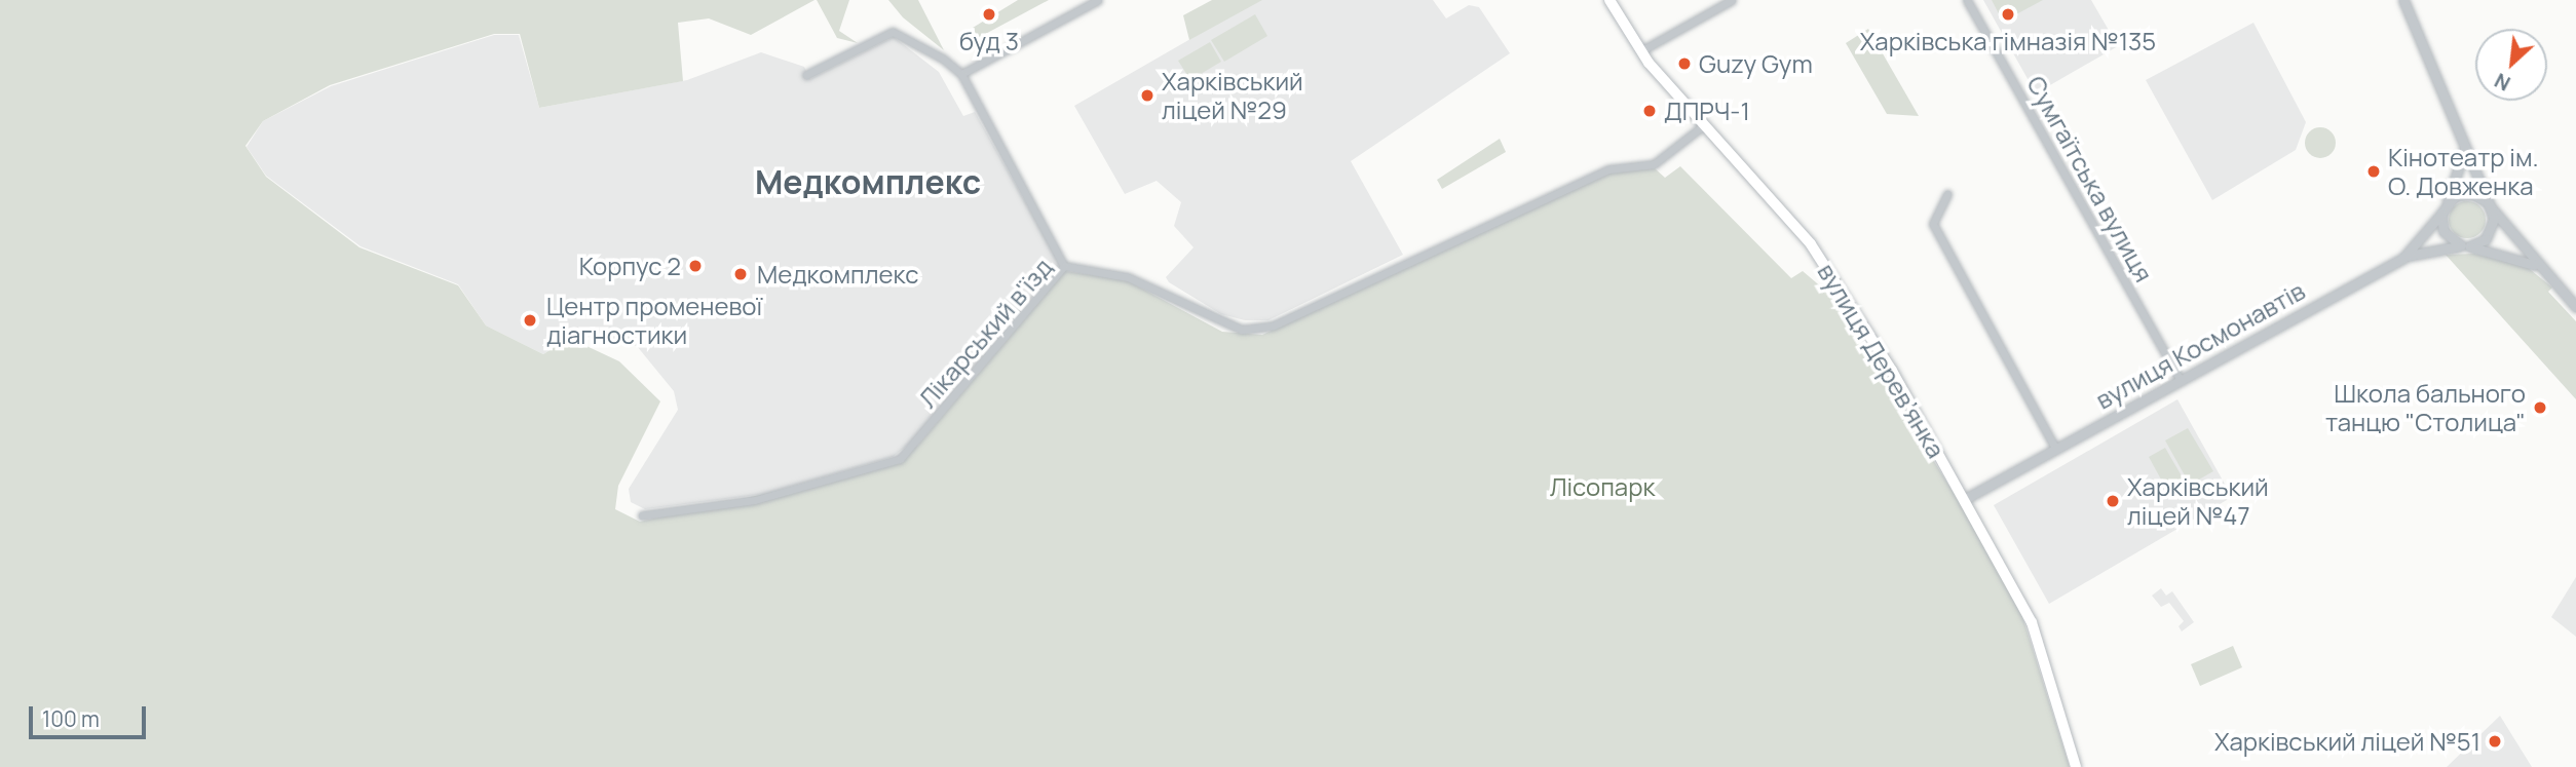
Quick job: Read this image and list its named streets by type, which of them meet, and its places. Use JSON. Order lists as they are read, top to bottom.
{
  "streets": {
    "main road": ["вулиця Дерев’янка"],
    "street": ["Сумгаїтська вулиця", "Лікарський в'їзд", "вулиця Космонавтів"]
  },
  "crossings": [
    ["Сумгаїтська вулиця", "вулиця Космонавтів"],
    ["Лікарський в'їзд", "вулиця Дерев’янка"],
    ["вулиця Космонавтів", "вулиця Дерев’янка"]
  ],
  "districts": ["Медкомплекс"],
  "parks": ["Лісопарк"],
  "places": [
    "буд 3",
    "Харківська гімназія №135",
    "Guzy Gym",
    "Харківський ліцей №29",
    "ДПРЧ-1",
    "Кінотеатр ім. О. Довженка",
    "Корпус 2",
    "Медкомплекс",
    "Центр променевої діагностики",
    "Школа бального танцю \"Столица\"",
    "Харківський ліцей №47",
    "Харківський ліцей №51"
  ],
  "scale_bar": "100 m",
  "north": "bottom left"
}
